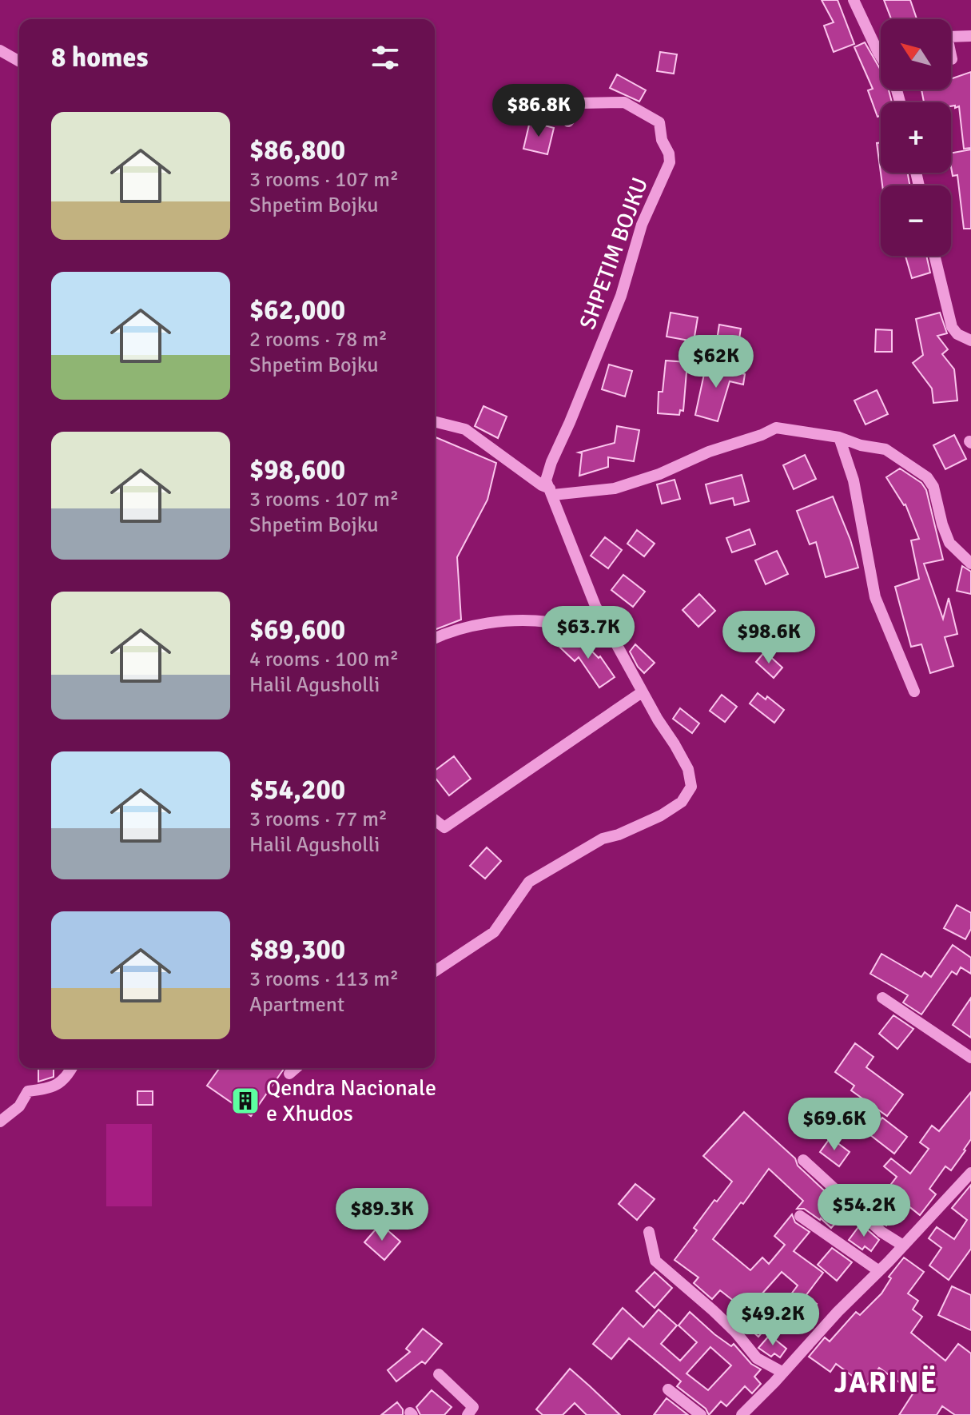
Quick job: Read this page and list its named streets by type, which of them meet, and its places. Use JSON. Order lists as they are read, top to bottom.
{
  "streets": {
    "street": ["SHPETIM BOJKU"]
  },
  "districts": ["JARINË"],
  "places": {
    "building": ["Qendra Nacionale e Xhudos"]
  },
  "north": "top left",
  "page": {
    "map_buttons": ["+", "−"],
    "heading": "8 homes",
    "price": [
      "$86.8K",
      "$62K",
      "$63.7K",
      "$98.6K",
      "$69.6K",
      "$54.2K",
      "$89.3K",
      "$49.2K"
    ],
    "list": [
      {
        "name": "$86,800",
        "note": "3 rooms · 107 m² · Shpetim Bojku"
      },
      {
        "name": "$62,000",
        "note": "2 rooms · 78 m² · Shpetim Bojku"
      },
      {
        "name": "$98,600",
        "note": "3 rooms · 107 m² · Shpetim Bojku"
      },
      {
        "name": "$69,600",
        "note": "4 rooms · 100 m² · Halil Agusholli"
      },
      {
        "name": "$54,200",
        "note": "3 rooms · 77 m² · Halil Agusholli"
      },
      {
        "name": "$89,300",
        "note": "3 rooms · 113 m² · Apartment"
      }
    ]
  }
}
